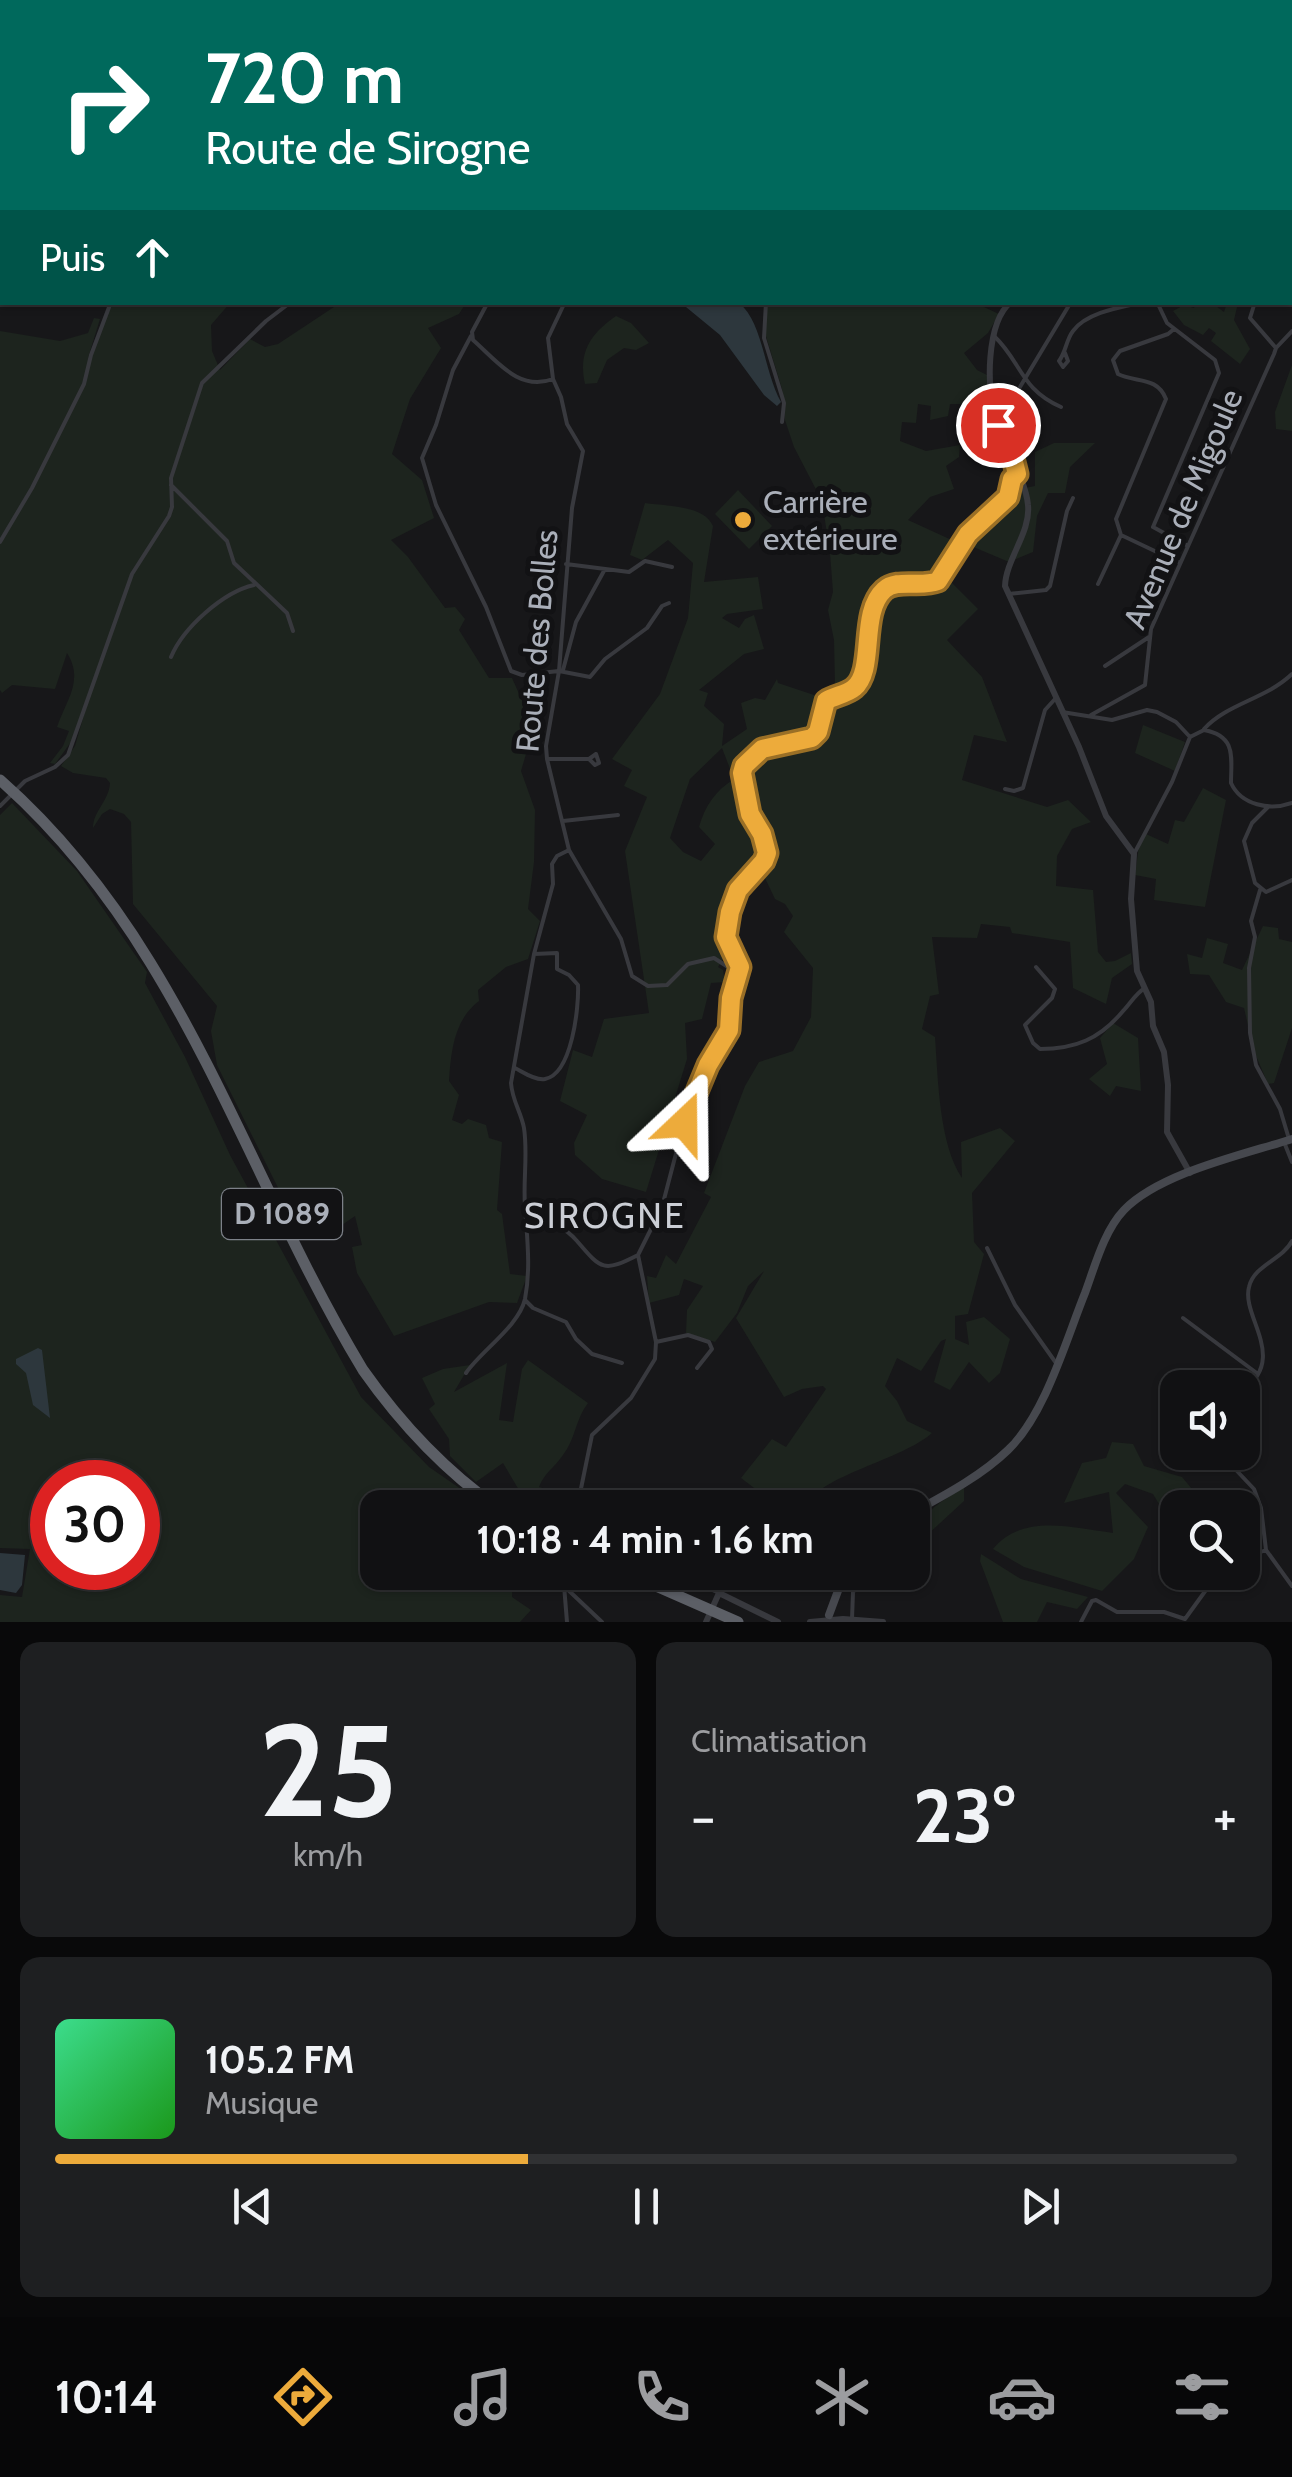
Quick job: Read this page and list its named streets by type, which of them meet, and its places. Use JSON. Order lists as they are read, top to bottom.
{
  "streets": {
    "highway": ["D 1089"],
    "street": ["Avenue de Migoule", "Route des Bolles"]
  },
  "districts": ["SIROGNE"],
  "places": ["Carrière extérieure"],
  "page": {
    "turn": ["720 m", "Route de Sirogne"],
    "then": "Puis",
    "limit": "30",
    "trip": "10:18 · 4 min · 1.6 km",
    "tile": [
      ["25", "km/h"],
      "Climatisation"
    ],
    "heat": ["−", "23°", "+"],
    "song": ["105.2 FM", "Musique"],
    "tabs": "10:14"
  }
}
